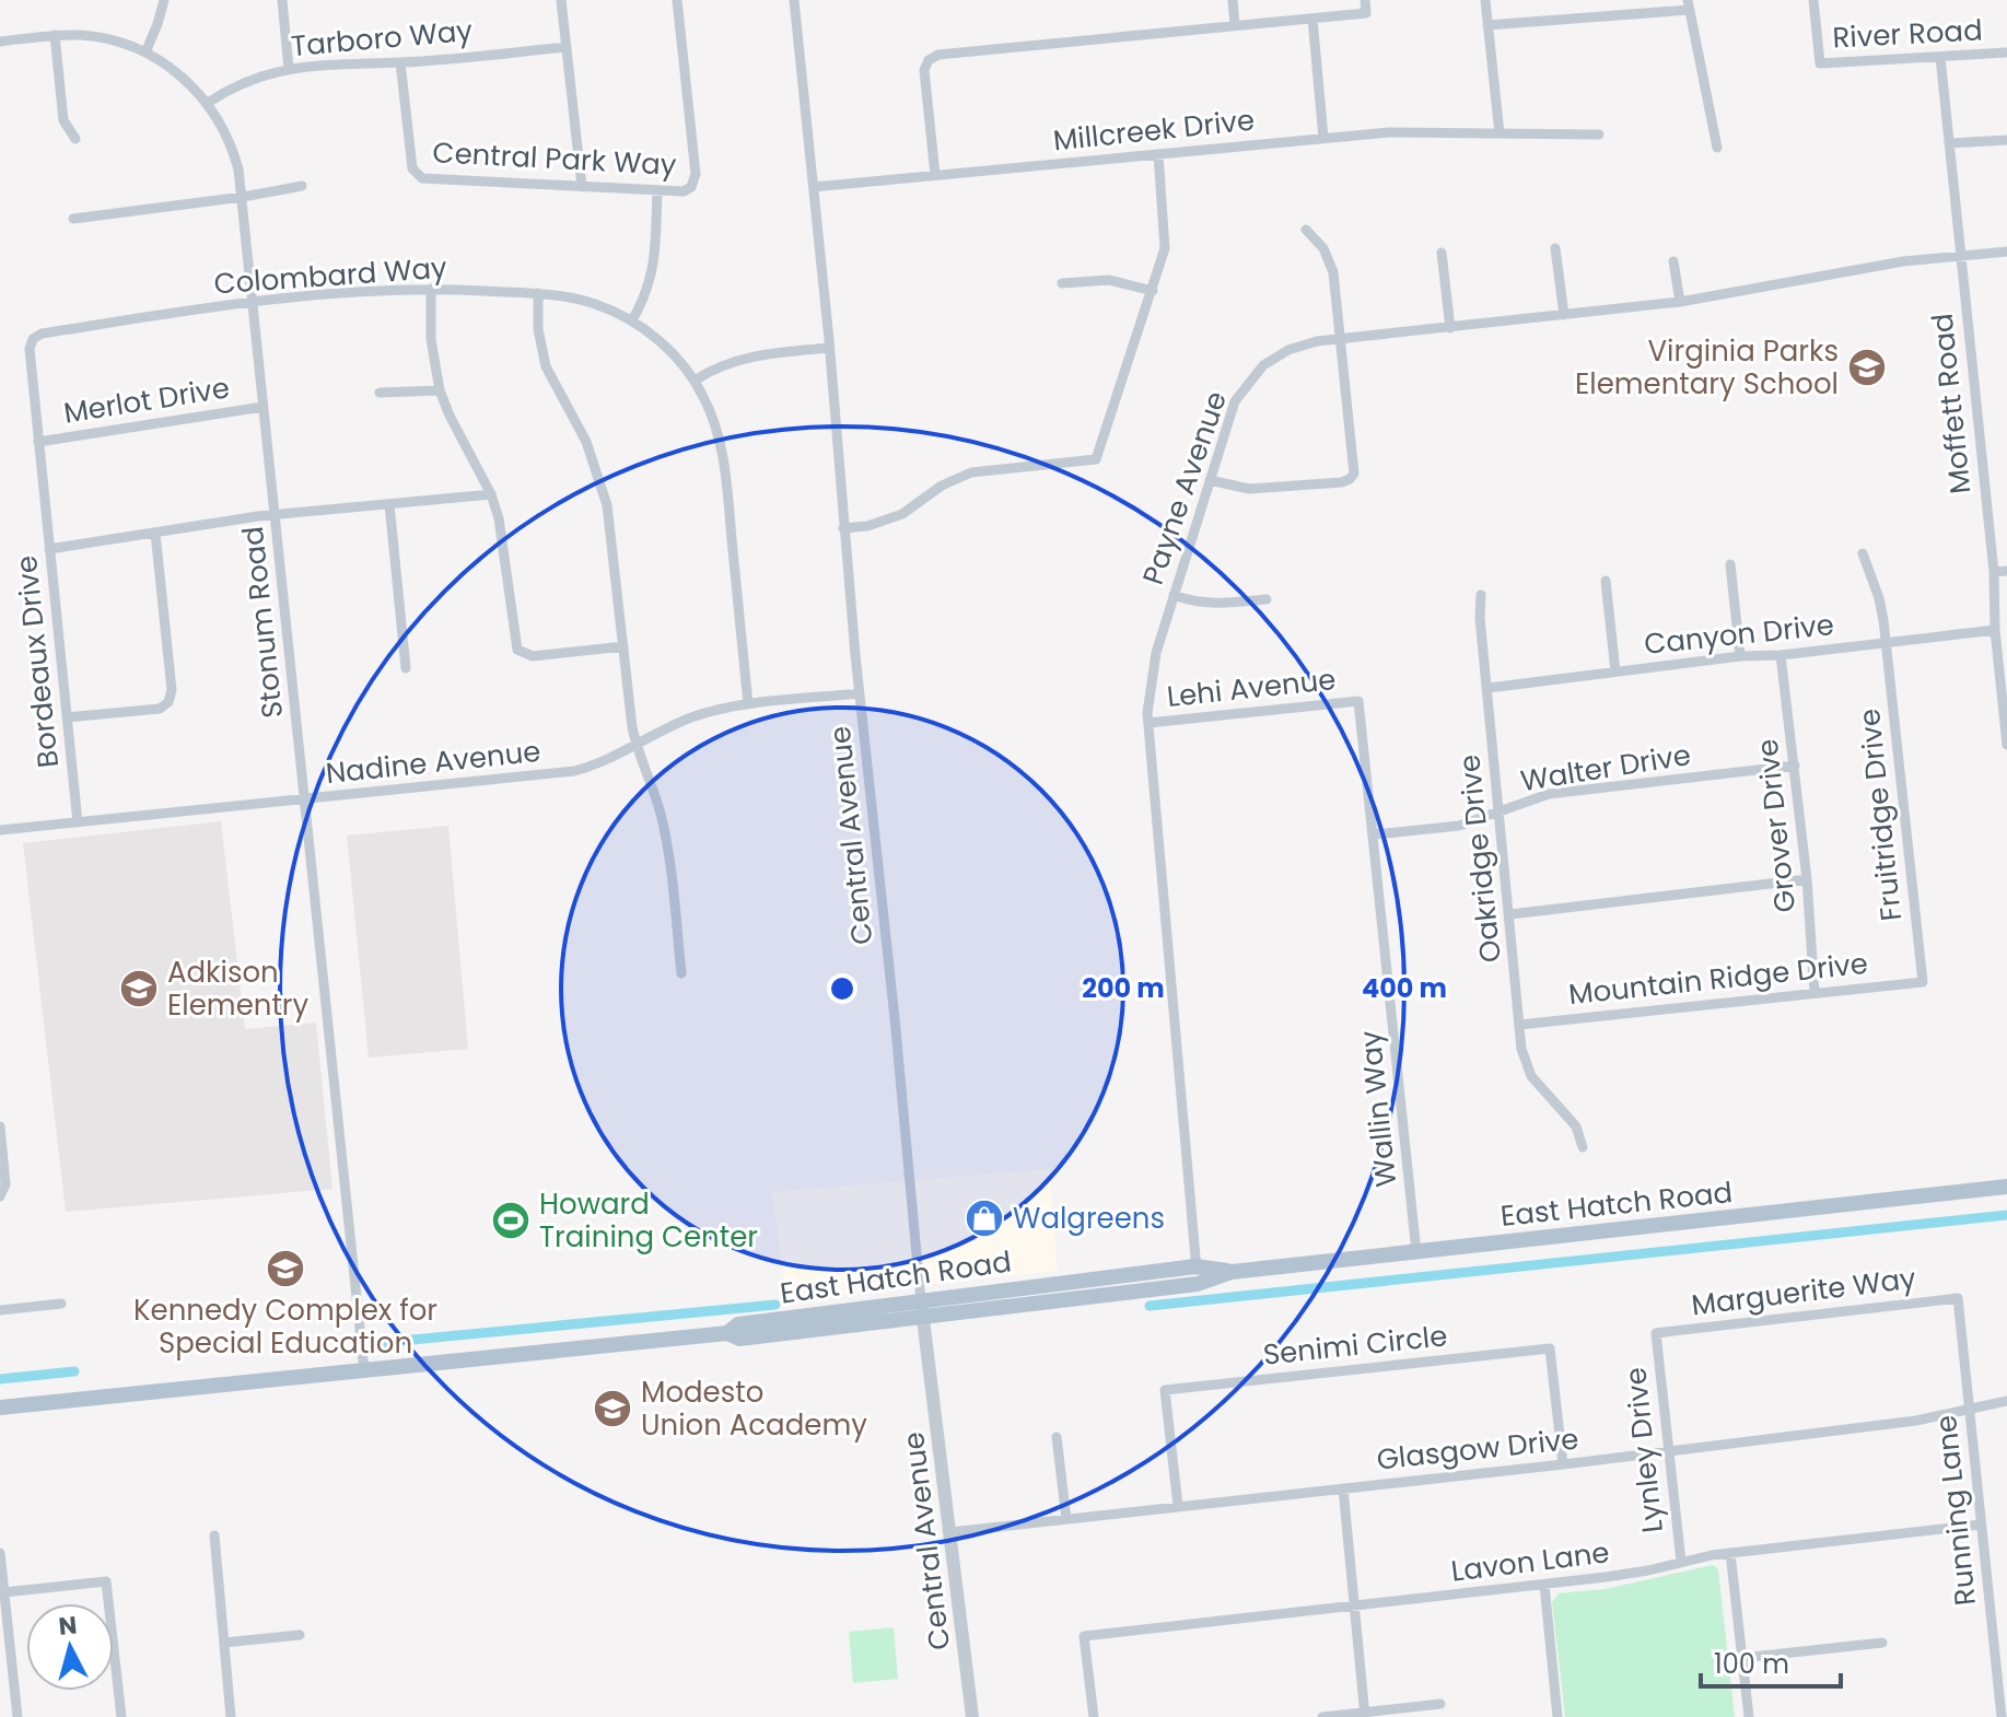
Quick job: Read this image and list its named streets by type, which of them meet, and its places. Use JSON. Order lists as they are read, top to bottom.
{
  "streets": {
    "main road": ["East Hatch Road"],
    "street": [
      "River Road",
      "Tarboro Way",
      "Millcreek Drive",
      "Central Park Way",
      "Colombard Way",
      "Merlot Drive",
      "Moffett Road",
      "Payne Avenue",
      "Stonum Road",
      "Canyon Drive",
      "Bordeaux Drive",
      "Lehi Avenue",
      "Nadine Avenue",
      "Walter Drive",
      "Fruitridge Drive",
      "Grover Drive",
      "Central Avenue",
      "Oakridge Drive",
      "Mountain Ridge Drive",
      "Wallin Way",
      "Marguerite Way",
      "Senimi Circle",
      "Glasgow Drive",
      "Lynley Drive",
      "Running Lane",
      "Lavon Lane"
    ]
  },
  "crossings": [
    ["River Road", "Moffett Road"],
    ["Tarboro Way", "Central Park Way"],
    ["Tarboro Way", "Stonum Road"],
    ["Millcreek Drive", "Central Avenue"],
    ["Colombard Way", "Stonum Road"],
    ["Colombard Way", "Bordeaux Drive"],
    ["Colombard Way", "Nadine Avenue"],
    ["Merlot Drive", "Stonum Road"],
    ["Merlot Drive", "Bordeaux Drive"],
    ["Moffett Road", "Payne Avenue"],
    ["Moffett Road", "Canyon Drive"],
    ["Payne Avenue", "Lehi Avenue"],
    ["Payne Avenue", "East Hatch Road"],
    ["Stonum Road", "Nadine Avenue"],
    ["Stonum Road", "East Hatch Road"],
    ["Canyon Drive", "Fruitridge Drive"],
    ["Canyon Drive", "Grover Drive"],
    ["Canyon Drive", "Oakridge Drive"],
    ["Bordeaux Drive", "Nadine Avenue"],
    ["Lehi Avenue", "Wallin Way"],
    ["Nadine Avenue", "Central Avenue"],
    ["Walter Drive", "Grover Drive"],
    ["Walter Drive", "Oakridge Drive"],
    ["Walter Drive", "Wallin Way"],
    ["Fruitridge Drive", "Mountain Ridge Drive"],
    ["Grover Drive", "Mountain Ridge Drive"],
    ["Central Avenue", "East Hatch Road"],
    ["Central Avenue", "Glasgow Drive"],
    ["Oakridge Drive", "Mountain Ridge Drive"],
    ["Wallin Way", "East Hatch Road"],
    ["Marguerite Way", "Lynley Drive"],
    ["Marguerite Way", "Running Lane"],
    ["Senimi Circle", "Glasgow Drive"],
    ["Glasgow Drive", "Lynley Drive"],
    ["Glasgow Drive", "Running Lane"],
    ["Lynley Drive", "Lavon Lane"],
    ["Running Lane", "Lavon Lane"]
  ],
  "places": {
    "school or university": [
      "Virginia Parks Elementary School",
      "Adkison Elementry",
      "Kennedy Complex for Special Education",
      "Modesto Union Academy"
    ],
    "shop": ["Walgreens"],
    "sports": ["Howard Training Center"]
  },
  "scale_bar": "100 m",
  "north": "top",
  "rings": ["200 m", "400 m"]
}
